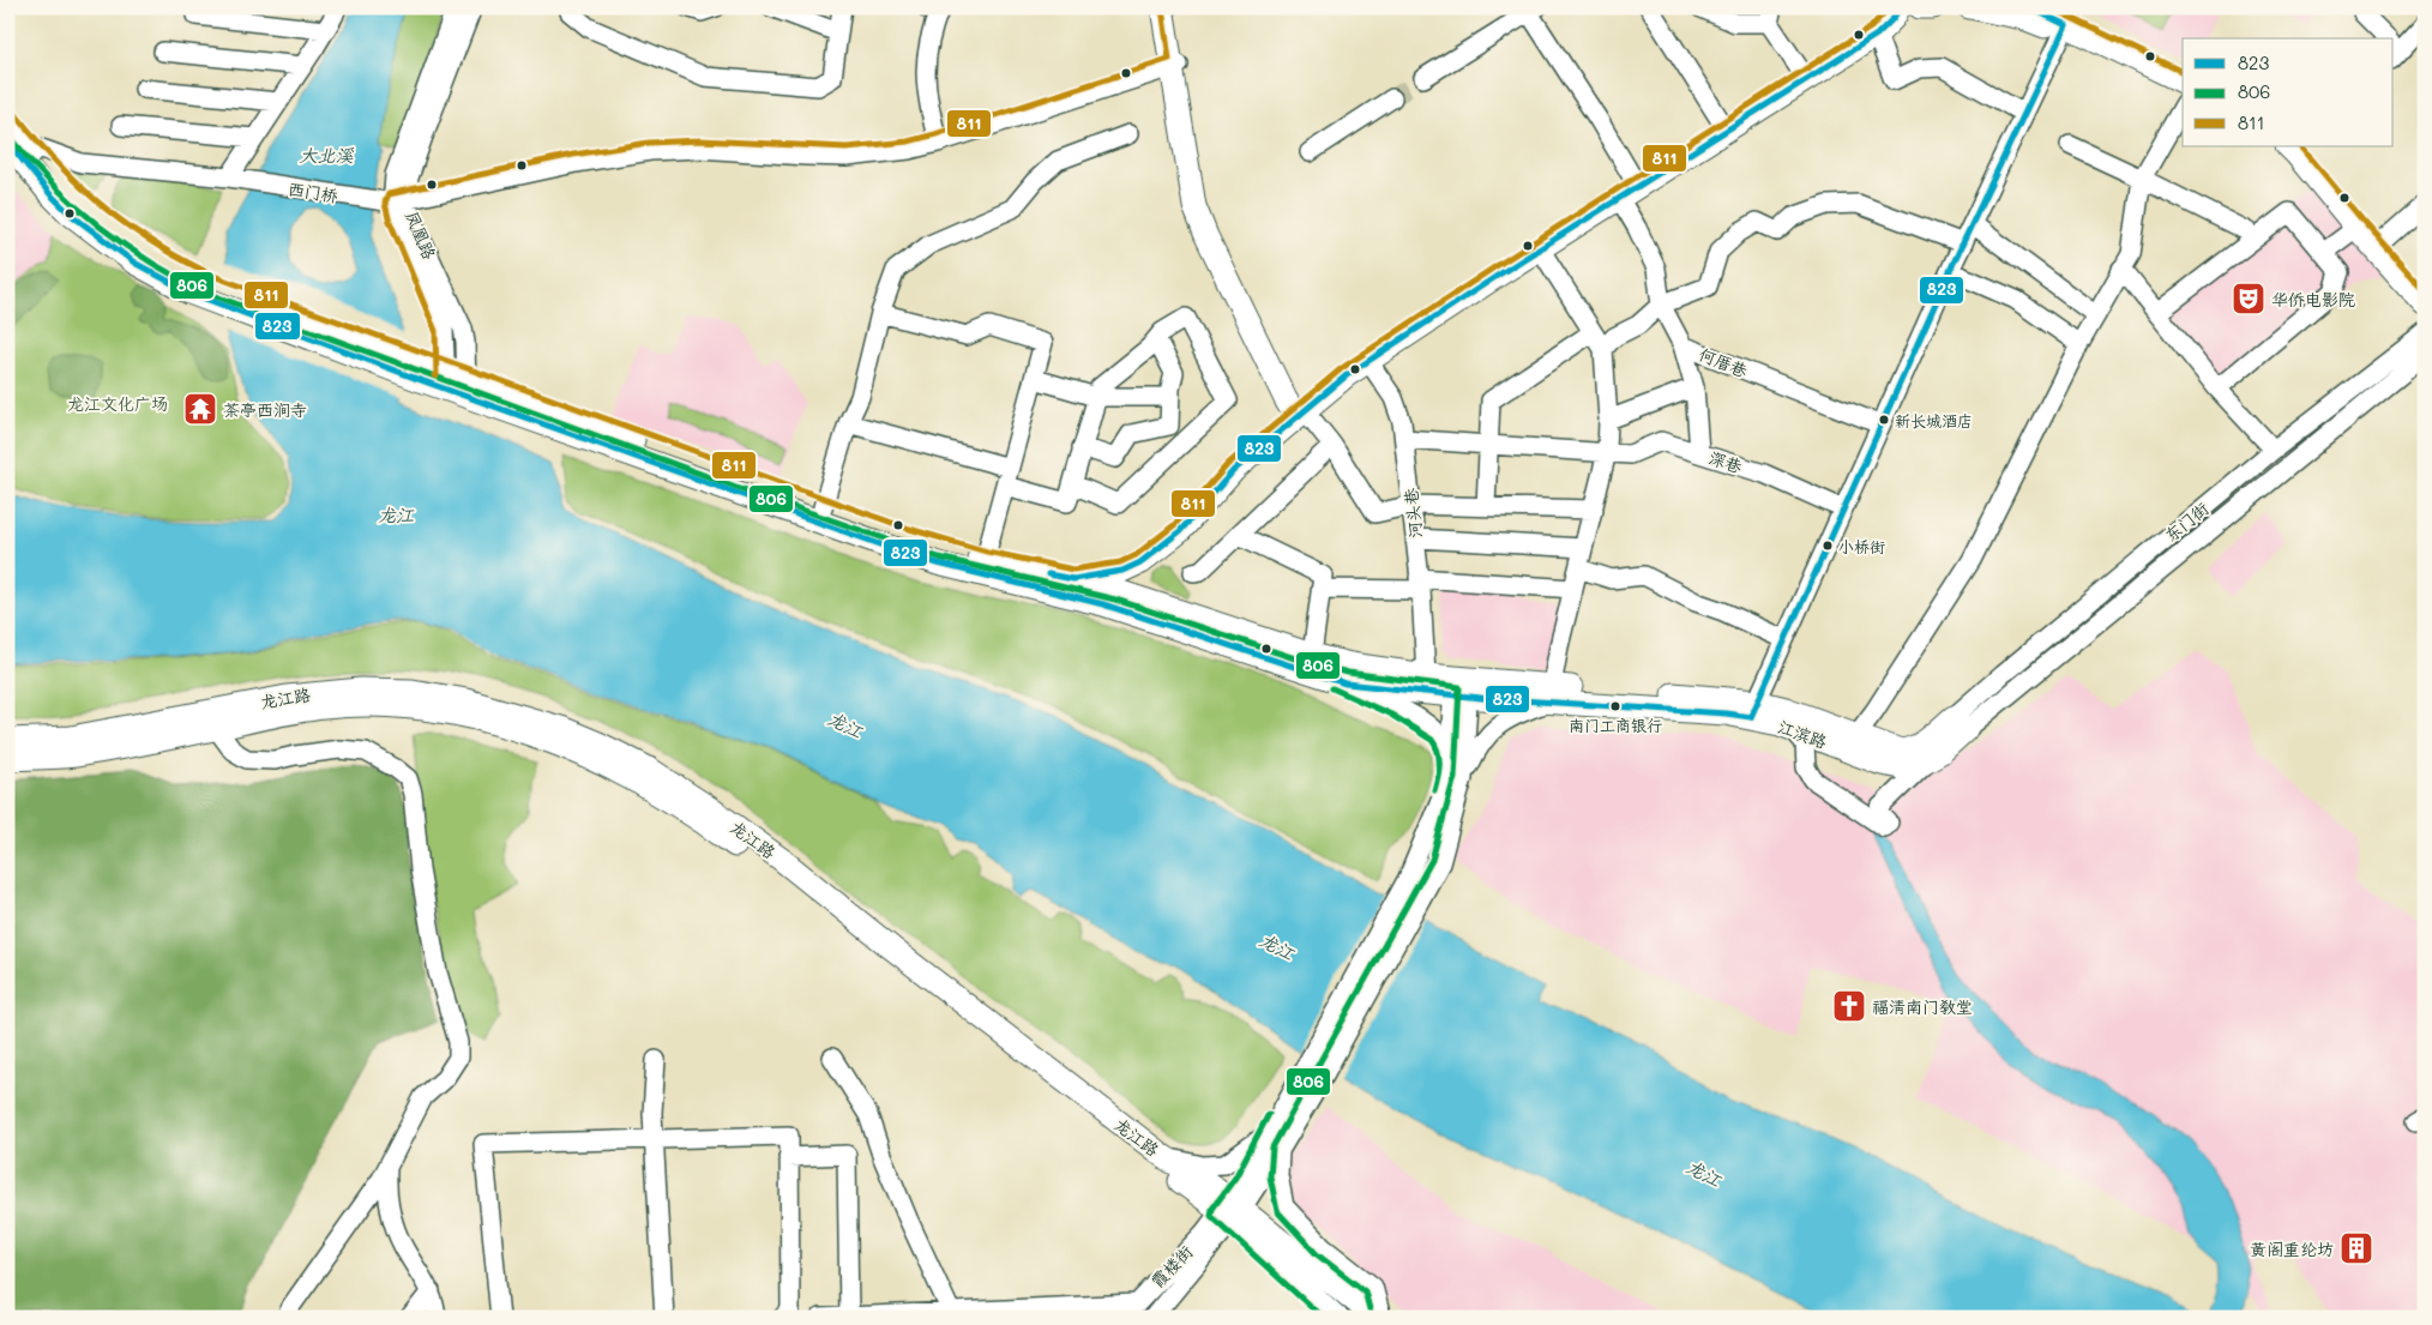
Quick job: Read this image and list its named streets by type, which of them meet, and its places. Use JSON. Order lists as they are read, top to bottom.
{
  "streets": {
    "main road": ["龙江路", "江滨路"],
    "street": [
      "西门桥",
      "凤凰路",
      "何厝巷",
      "深巷",
      "河头巷",
      "东门街",
      "霞楼街"
    ]
  },
  "crossings": [
    ["西门桥", "凤凰路"],
    ["西门桥", "江滨路"],
    ["凤凰路", "江滨路"],
    ["深巷", "河头巷"],
    ["河头巷", "江滨路"],
    ["东门街", "江滨路"],
    ["龙江路", "霞楼街"]
  ],
  "water": ["大北溪", "龙江"],
  "parks": ["龙江文化广场"],
  "places": {
    "theatre": ["华侨电影院"],
    "temple": ["茶亭西涧寺"],
    "other": ["新长城酒店", "小桥街", "南门工商银行"],
    "church": ["福清南门教堂"],
    "building": ["黄阁重纶坊"]
  },
  "lines": ["transit line 823", "transit line 811", "transit line 806"],
  "legend": ["823", "806", "811"]
}
